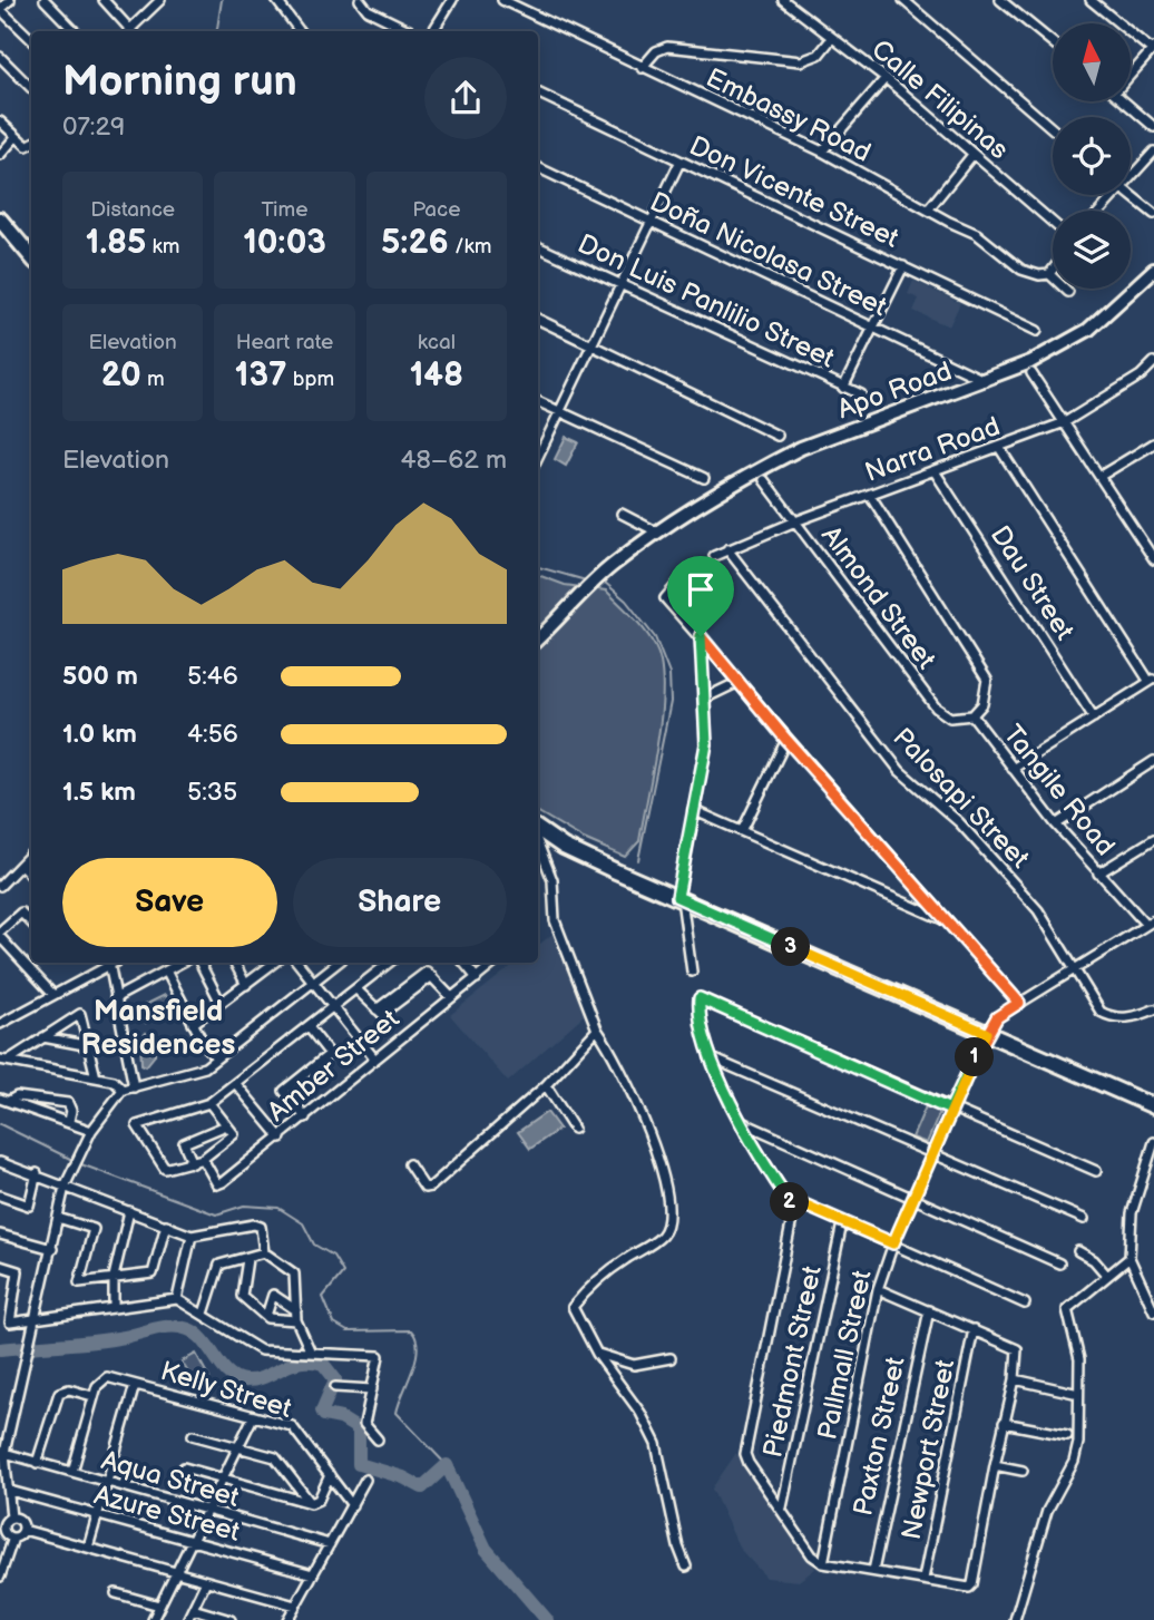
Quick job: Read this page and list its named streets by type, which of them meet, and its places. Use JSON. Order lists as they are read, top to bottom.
{
  "streets": {
    "street": [
      "Calle Filipinas",
      "Embassy Road",
      "Don Vicente Street",
      "Doña Nicolasa Street",
      "Don Luis Panlilio Street",
      "Apo Road",
      "Narra Road",
      "Dau Street",
      "Almond Street",
      "Tangile Road",
      "Palosapi Street",
      "Amber Street",
      "Pallmall Street",
      "Piedmont Street",
      "Kelly Street",
      "Paxton Street",
      "Newport Street",
      "Aqua Street",
      "Azure Street"
    ]
  },
  "crossings": [
    ["Doña Nicolasa Street", "Apo Road"],
    ["Narra Road", "Dau Street"],
    ["Narra Road", "Almond Street"],
    ["Narra Road", "Palosapi Street"],
    ["Almond Street", "Tangile Road"]
  ],
  "districts": ["Mansfield Residences"],
  "north": "top",
  "page": {
    "heading": ["Morning run", "07:29"],
    "stats": [
      ["Distance", "1.85 km"],
      ["Time", "10:03"],
      ["Pace", "5:26 /km"],
      ["Elevation", "20 m"],
      ["Heart rate", "137 bpm"],
      ["kcal", "148"]
    ],
    "chart": ["Elevation", "48–62 m"],
    "list": [
      {
        "name": "500 m",
        "note": "5:46"
      },
      {
        "name": "1.0 km",
        "note": "4:56"
      },
      {
        "name": "1.5 km",
        "note": "5:35"
      }
    ],
    "buttons": ["Save", "Share"],
    "pins": ["3", "1", "2"]
  }
}
